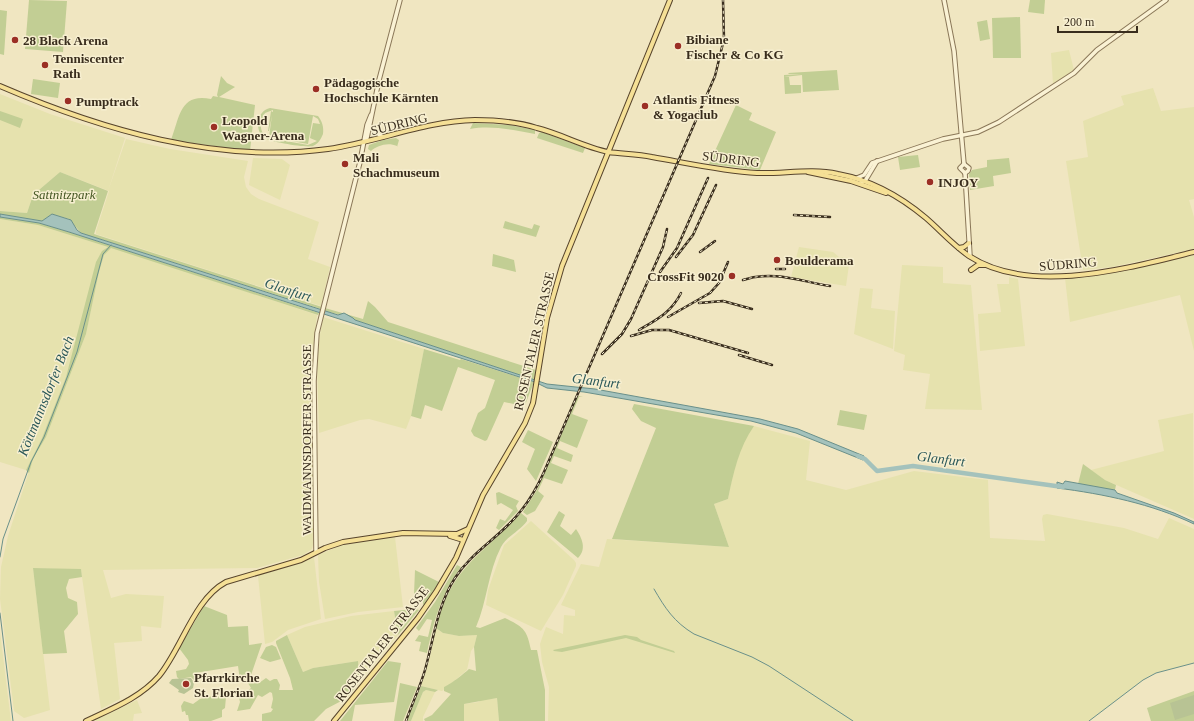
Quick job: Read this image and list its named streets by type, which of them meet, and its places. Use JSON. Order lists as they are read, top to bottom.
{
  "streets": {
    "main road": ["SÜDRING", "ROSENTALER STRASSE"],
    "street": ["WAIDMANNSDORFER STRASSE"]
  },
  "crossings": [
    ["SÜDRING", "ROSENTALER STRASSE"],
    ["SÜDRING", "WAIDMANNSDORFER STRASSE"]
  ],
  "water": ["Glanfurt", "Köttmannsdorfer Bach"],
  "parks": ["Sattnitzpark"],
  "places": [
    "28 Black Arena",
    "Bibiane Fischer & Co KG",
    "Tenniscenter Rath",
    "Pädagogische Hochschule Kärnten",
    "Pumptrack",
    "Atlantis Fitness & Yogaclub",
    "Leopold Wagner-Arena",
    "Mali Schachmuseum",
    "INJOY",
    "Boulderama",
    "CrossFit 9020",
    "Pfarrkirche St. Florian"
  ],
  "scale_bar": "200 m"
}
